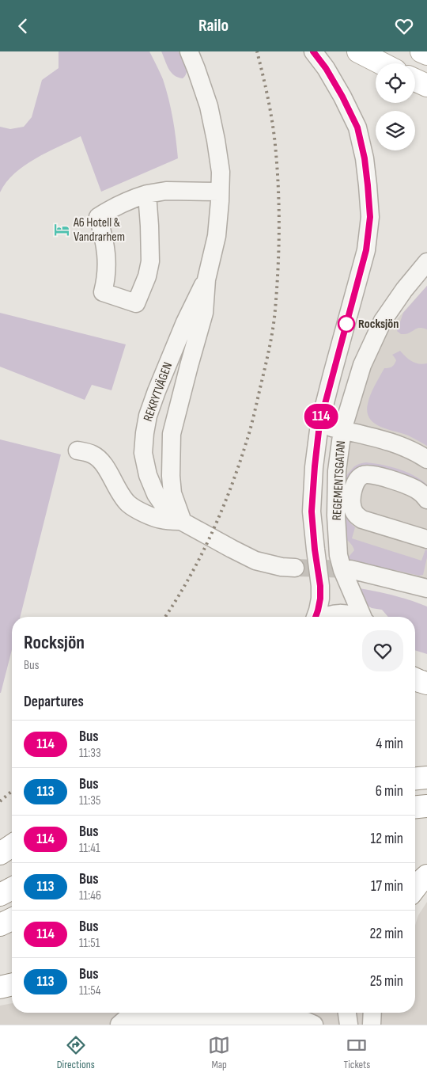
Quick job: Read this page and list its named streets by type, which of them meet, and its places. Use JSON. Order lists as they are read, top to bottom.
{
  "streets": {
    "street": ["REKRYTVÄGEN", "REGEMENTSGATAN"]
  },
  "places": {
    "hotel": ["A6 Hotell & Vandrarhem"],
    "other": ["Rocksjön"]
  },
  "lines": ["bus line 114"],
  "page": {
    "header": "Railo",
    "on_map": "114",
    "heading": [
      ["Rocksjön", "Bus"],
      "Departures"
    ],
    "list": [
      {
        "mark": "114",
        "name": "Bus",
        "note": "11:33",
        "value": "4 min"
      },
      {
        "mark": "113",
        "name": "Bus",
        "note": "11:35",
        "value": "6 min"
      },
      {
        "mark": "114",
        "name": "Bus",
        "note": "11:41",
        "value": "12 min"
      },
      {
        "mark": "113",
        "name": "Bus",
        "note": "11:46",
        "value": "17 min"
      },
      {
        "mark": "114",
        "name": "Bus",
        "note": "11:51",
        "value": "22 min"
      },
      {
        "mark": "113",
        "name": "Bus",
        "note": "11:54",
        "value": "25 min"
      }
    ],
    "tabs": ["Directions", "Map", "Tickets"]
  }
}
